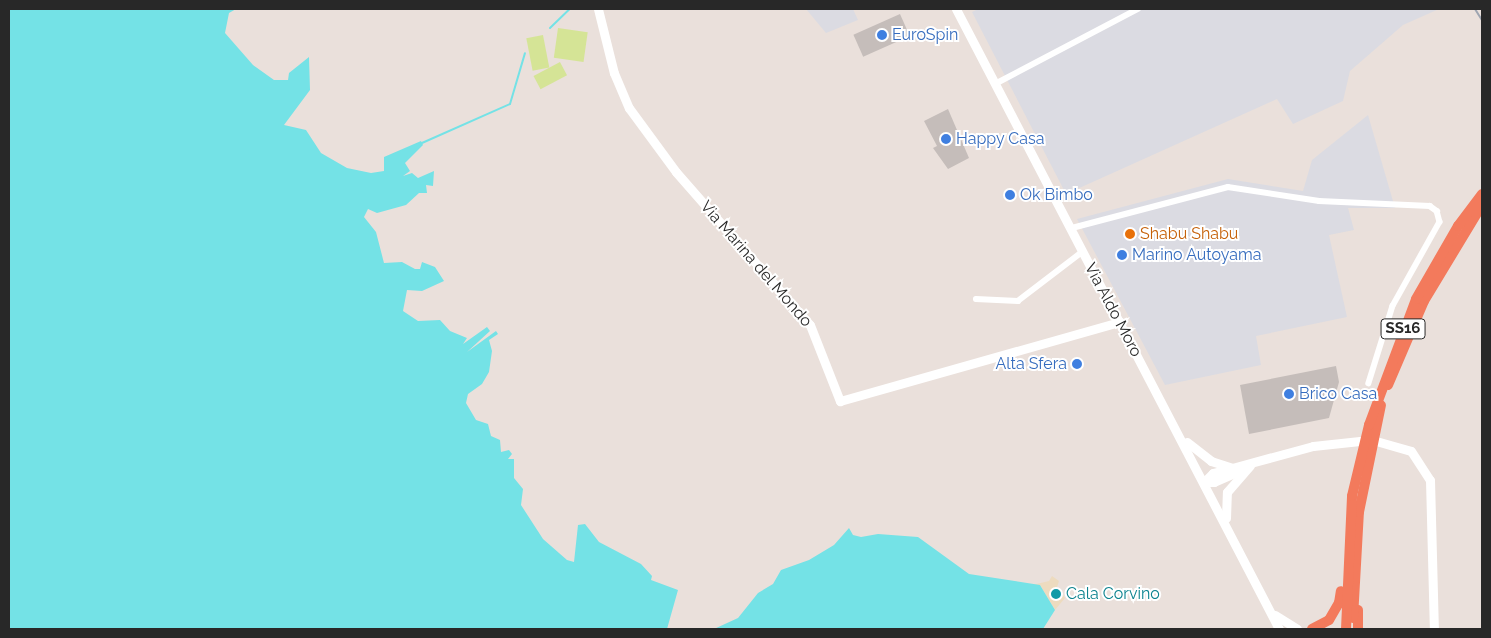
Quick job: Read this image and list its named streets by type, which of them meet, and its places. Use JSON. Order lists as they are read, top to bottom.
{
  "streets": {
    "highway": ["SS16"],
    "main road": ["Via Marina del Mondo", "Via Aldo Moro"]
  },
  "crossings": [
    ["Via Marina del Mondo", "Via Aldo Moro"]
  ],
  "places": [
    "EuroSpin",
    "Happy Casa",
    "Ok Bimbo",
    "Shabu Shabu",
    "Marino Autoyama",
    "Alta Sfera",
    "Brico Casa",
    "Cala Corvino"
  ]
}
